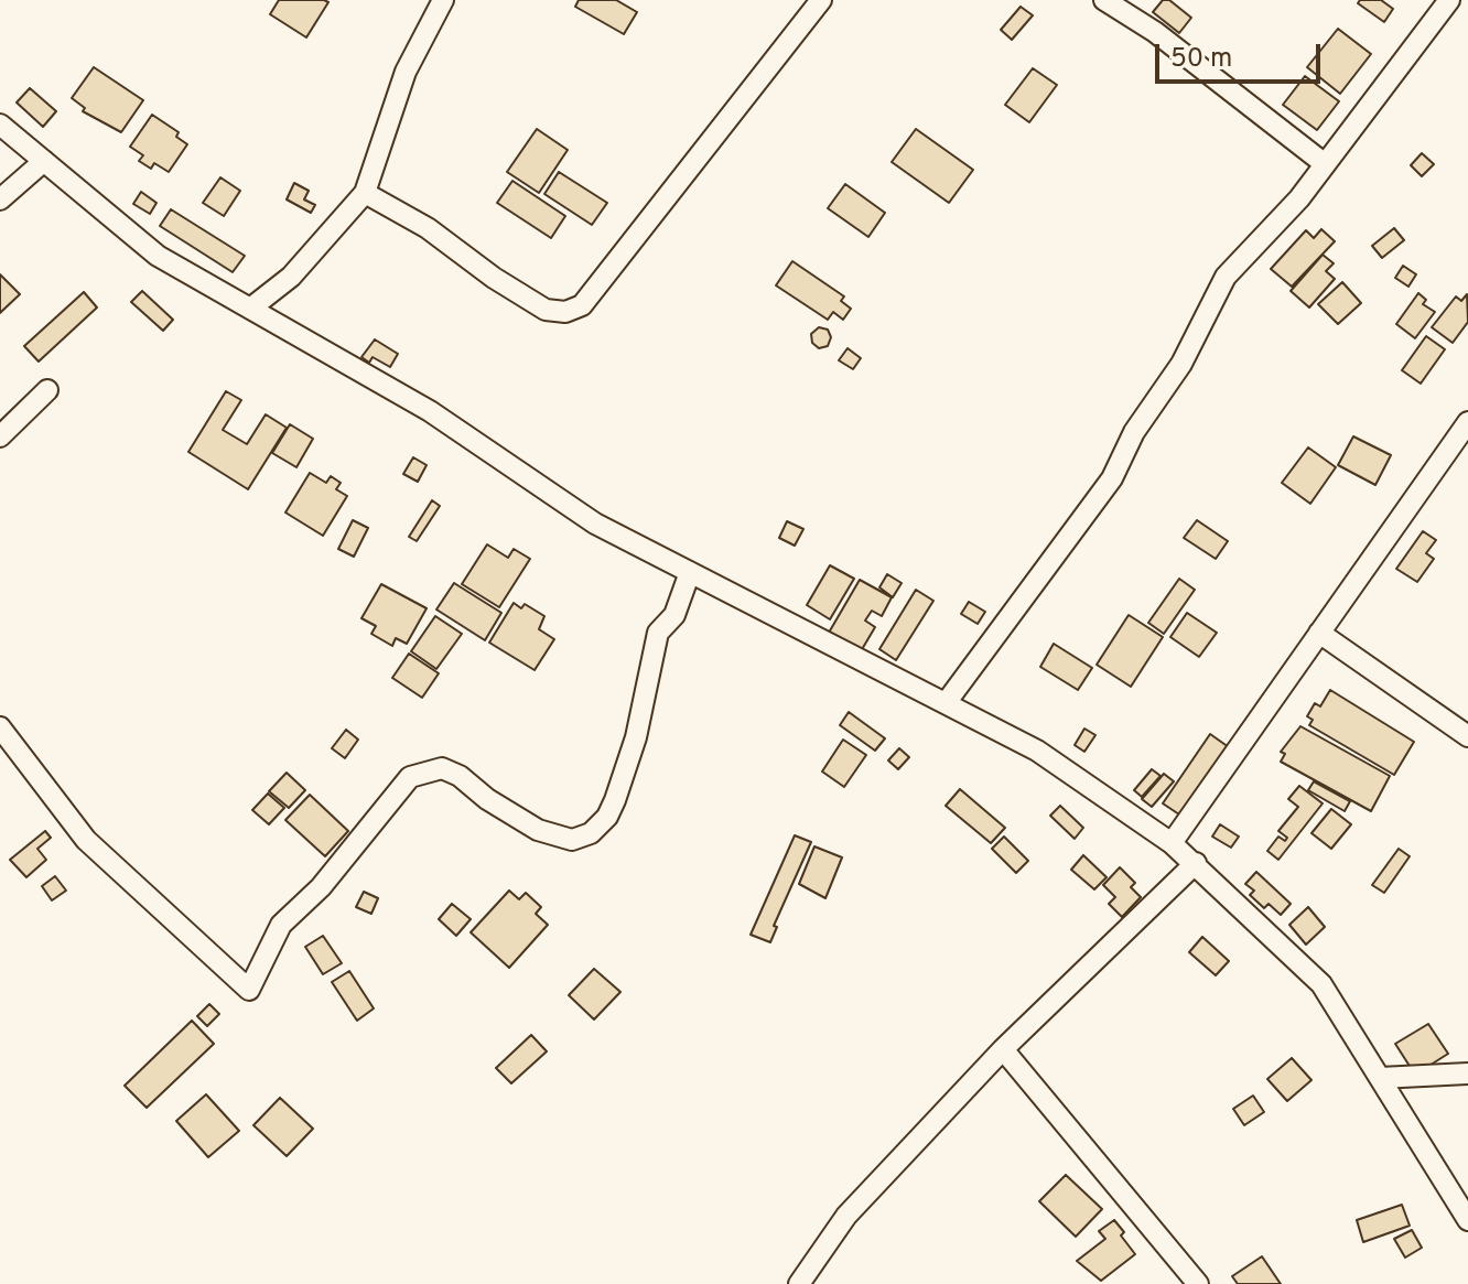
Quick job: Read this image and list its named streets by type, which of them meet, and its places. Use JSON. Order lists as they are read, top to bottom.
{
  "scale_bar": "50 m"
}
